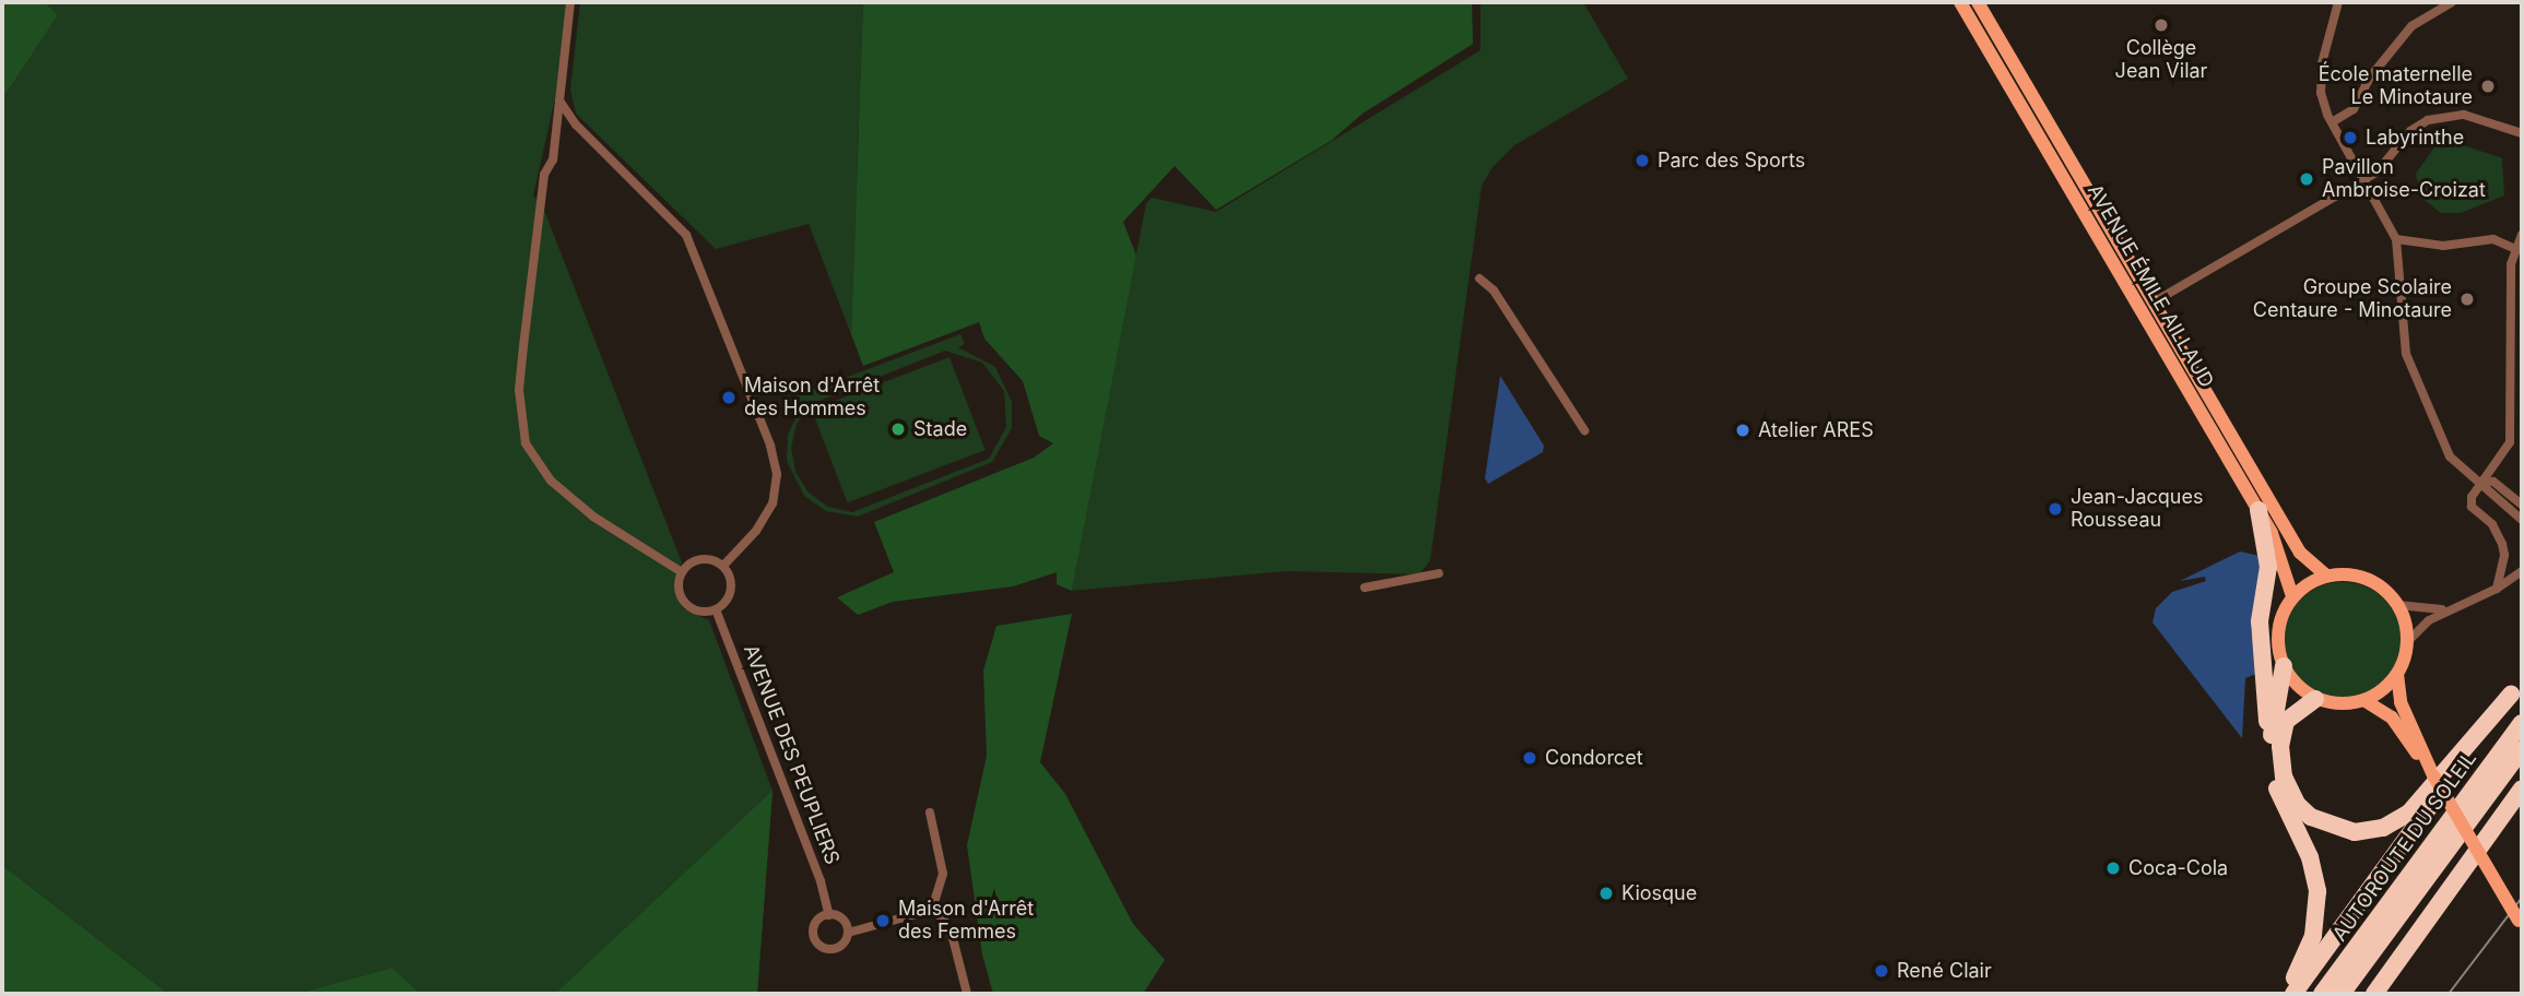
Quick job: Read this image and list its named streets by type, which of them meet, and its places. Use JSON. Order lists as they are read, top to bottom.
{
  "streets": {
    "highway": ["AUTOROUTE DU SOLEIL"],
    "main road": ["AVENUE ÉMILE AILLAUD"],
    "street": ["AVENUE DES PEUPLIERS"]
  },
  "places": [
    "Collège Jean Vilar",
    "École maternelle Le Minotaure",
    "Labyrinthe",
    "Parc des Sports",
    "Pavillon Ambroise-Croizat",
    "Groupe Scolaire Centaure - Minotaure",
    "Maison d'Arrêt des Hommes",
    "Stade",
    "Atelier ARES",
    "Jean-Jacques Rousseau",
    "Condorcet",
    "Coca-Cola",
    "Kiosque",
    "Maison d'Arrêt des Femmes",
    "René Clair"
  ]
}
